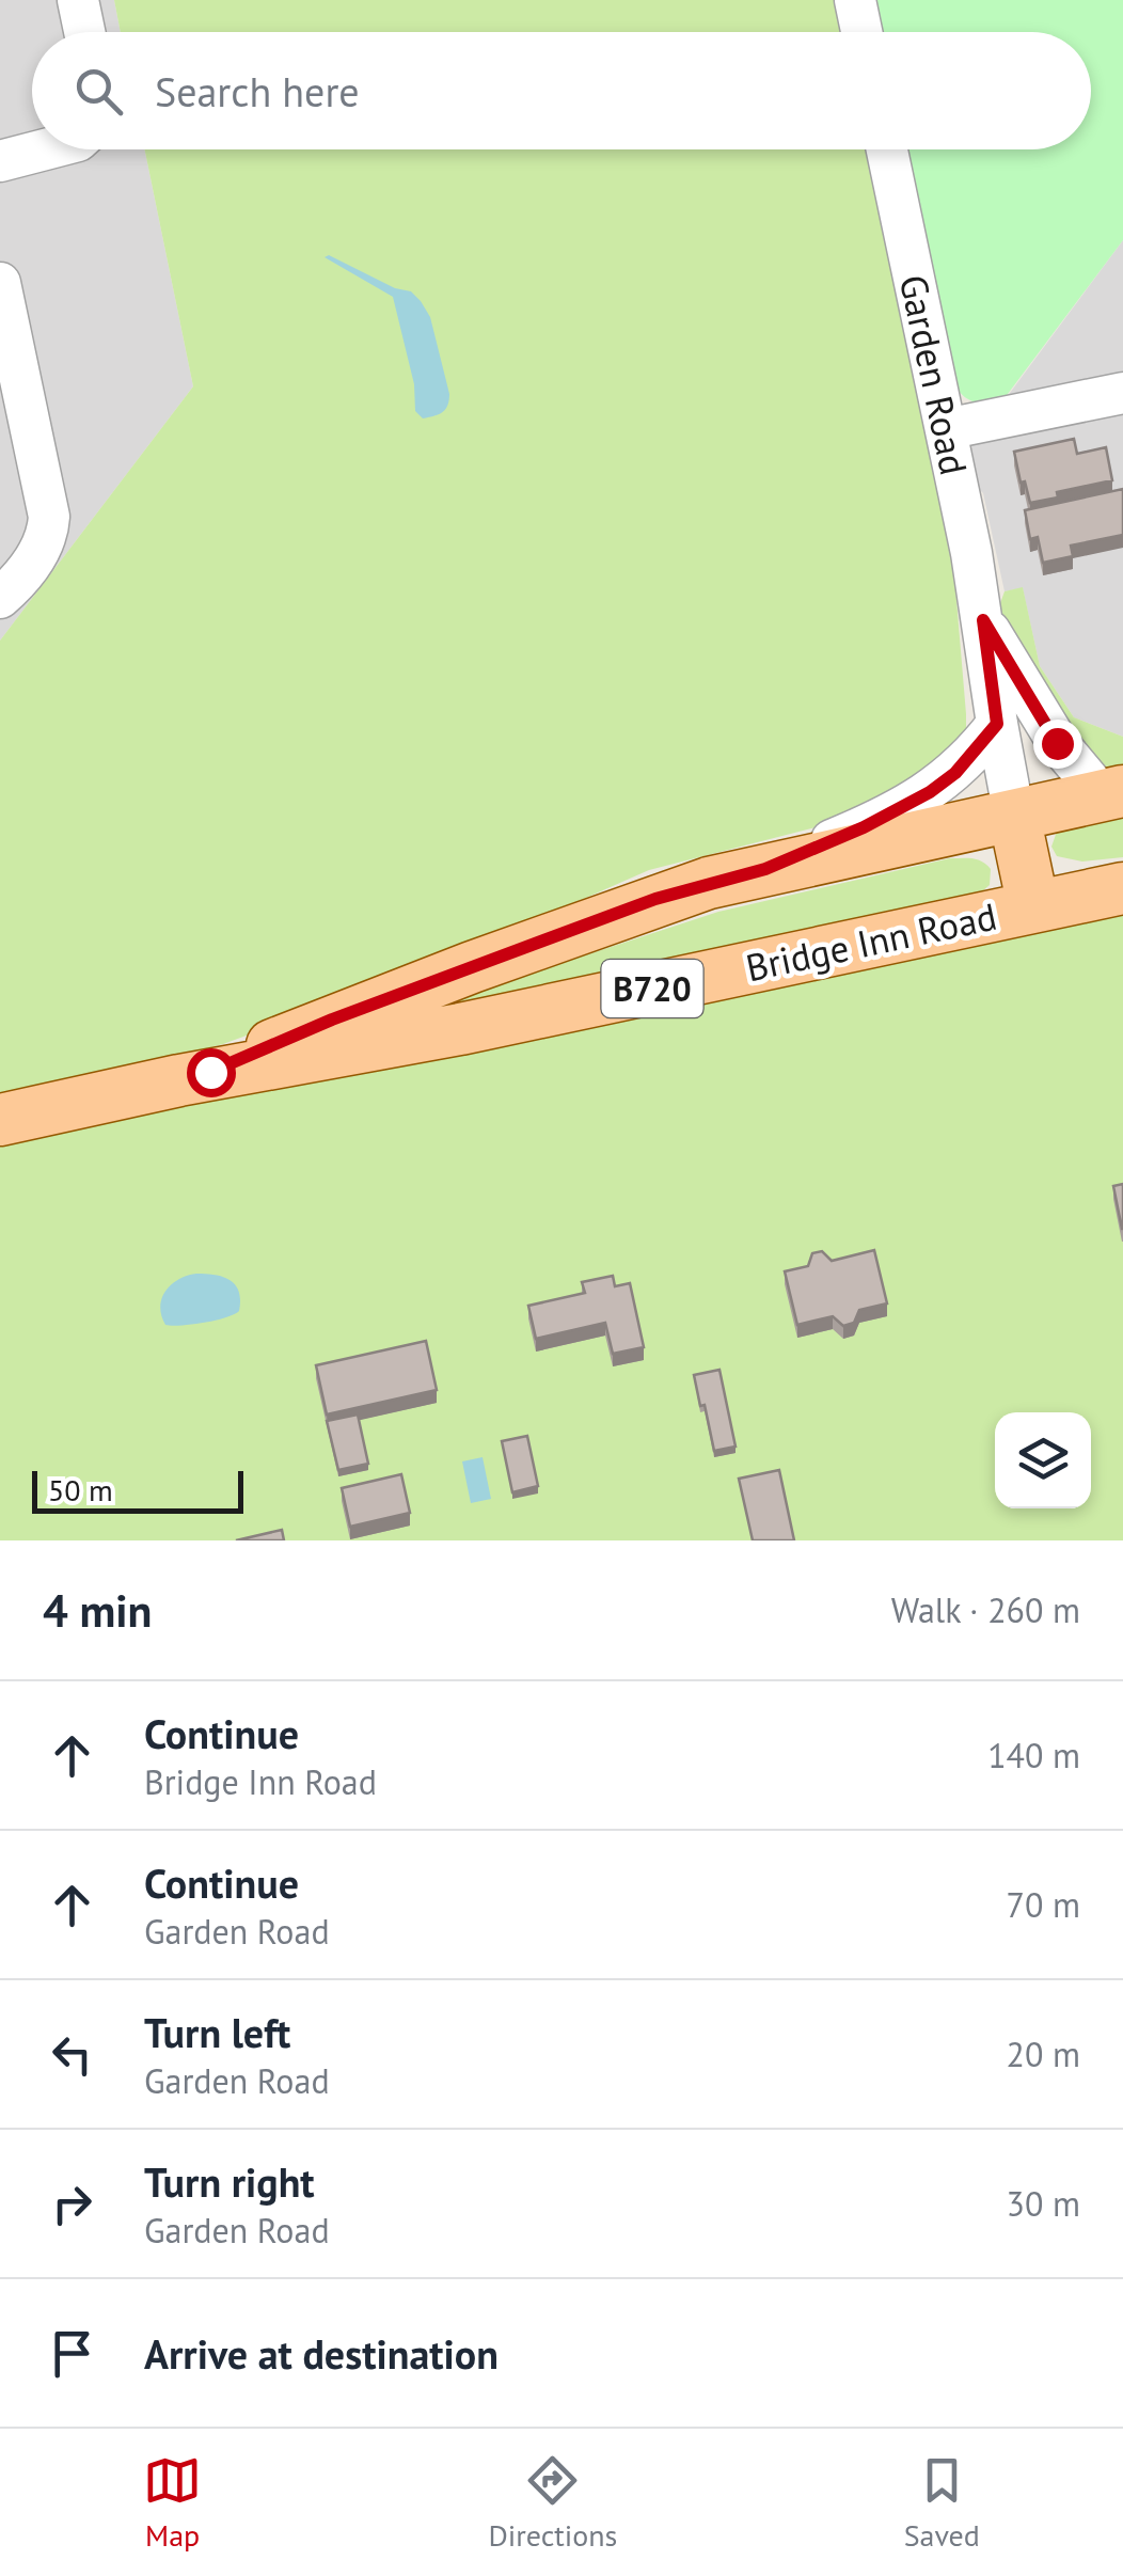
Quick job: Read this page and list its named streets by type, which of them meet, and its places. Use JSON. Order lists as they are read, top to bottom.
{
  "streets": {
    "main road": ["Garden Road", "Bridge Inn Road", "B720"]
  },
  "crossings": [
    ["Garden Road", "Bridge Inn Road"]
  ],
  "scale_bar": "50 m",
  "page": {
    "search": "Search here",
    "scale": "50 m",
    "heading": ["4 min", "Walk · 260 m"],
    "list": [
      ["Continue", "Bridge Inn Road", "140 m"],
      ["Continue", "Garden Road", "70 m"],
      ["Turn left", "Garden Road", "20 m"],
      ["Turn right", "Garden Road", "30 m"],
      "Arrive at destination"
    ],
    "nav": ["Map", "Directions", "Saved"]
  }
}
